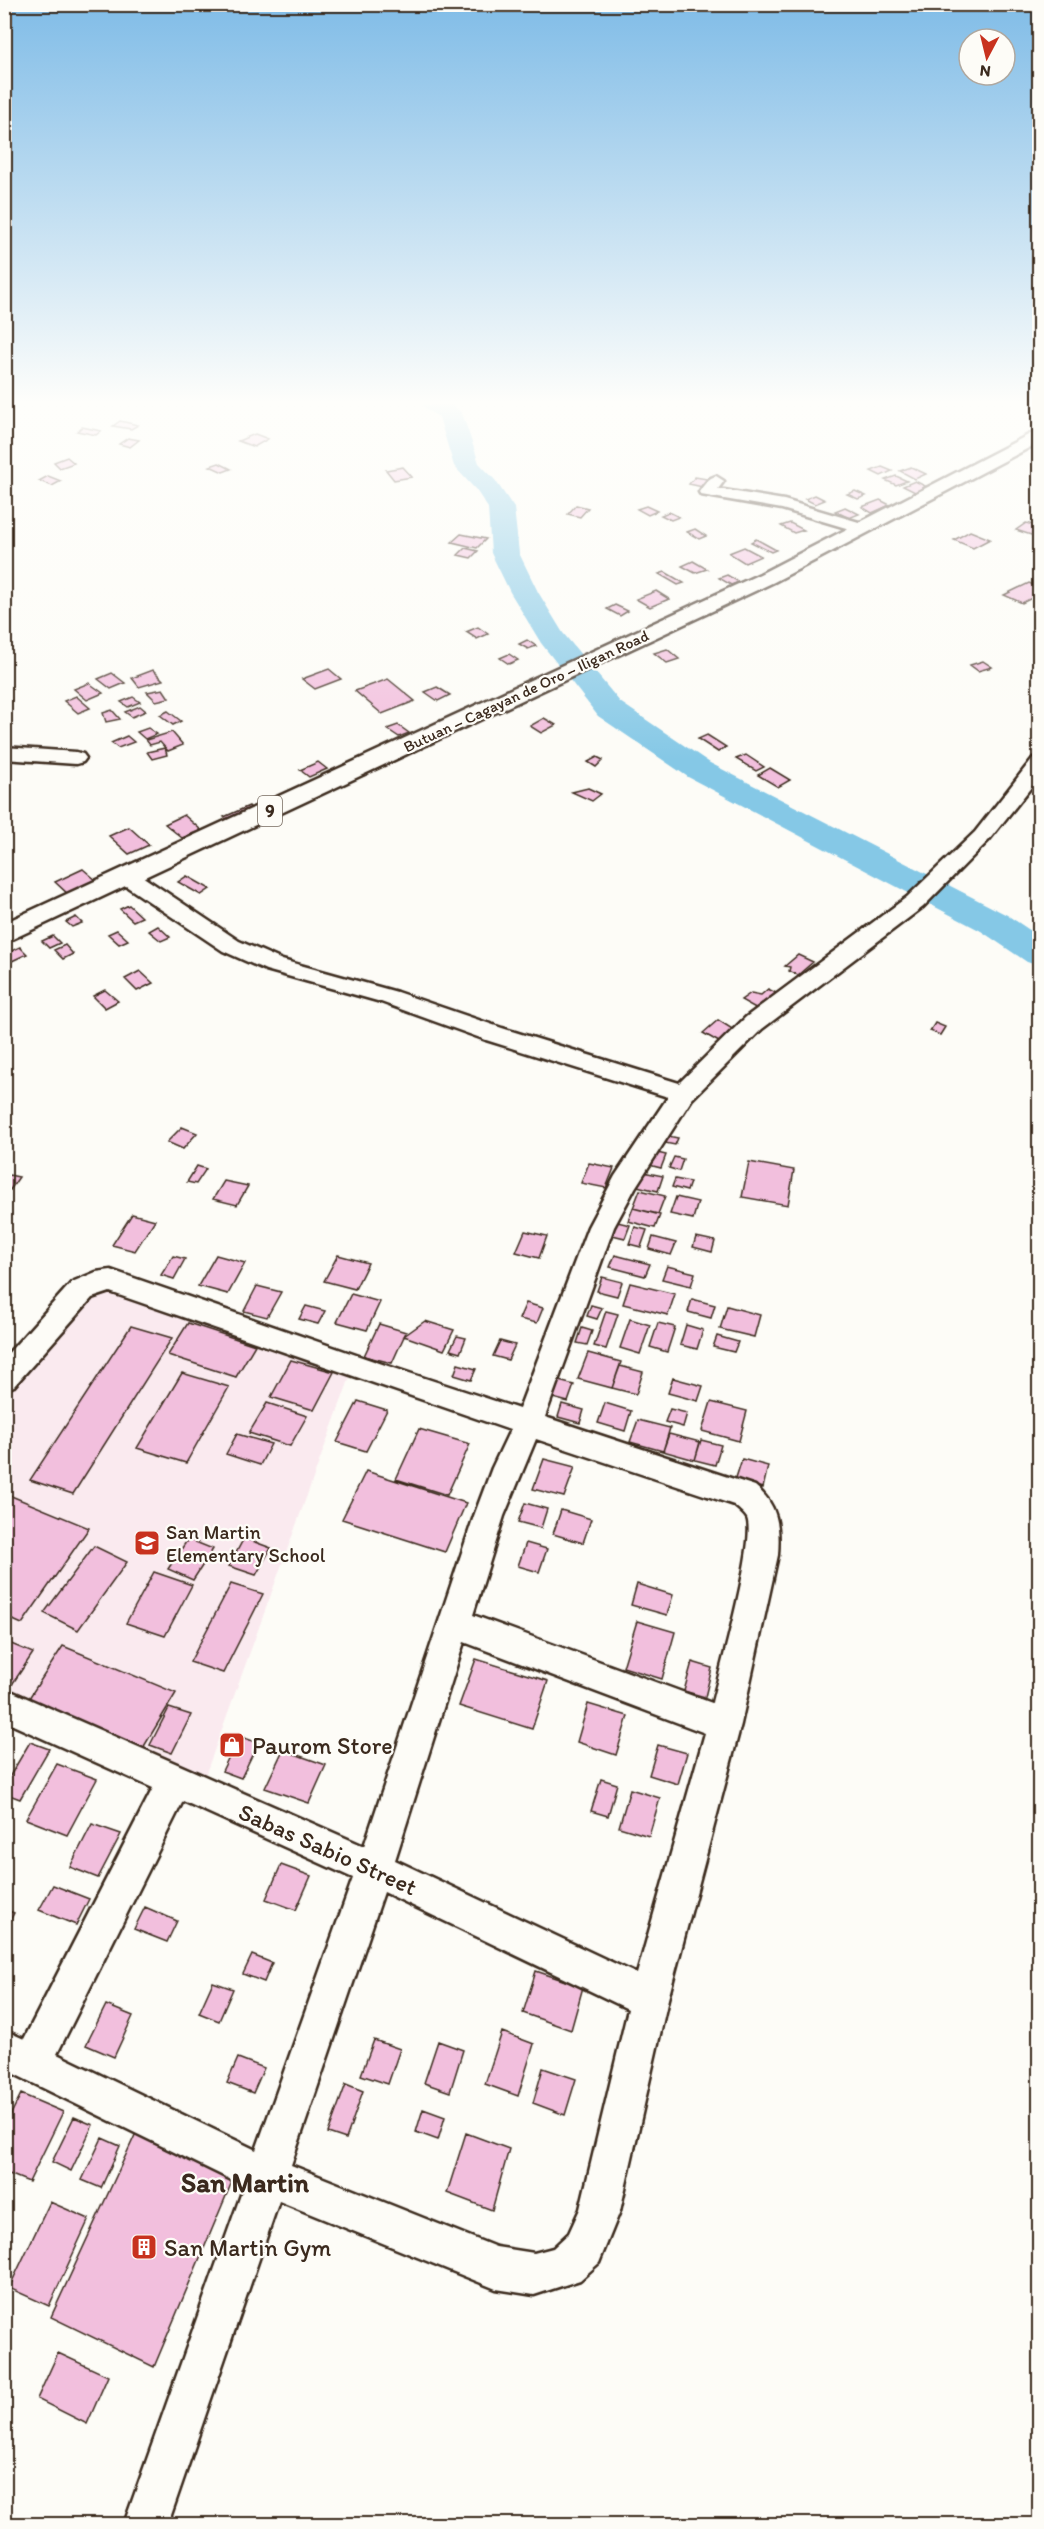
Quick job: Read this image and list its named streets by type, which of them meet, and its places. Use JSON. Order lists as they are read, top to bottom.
{
  "streets": {
    "highway": ["Butuan – Cagayan de Oro – Iligan Road", "9"],
    "street": ["Sabas Sabio Street"]
  },
  "districts": ["San Martin"],
  "places": {
    "school or university": ["San Martin Elementary School"],
    "shop": ["Paurom Store"],
    "building": ["San Martin Gym"]
  },
  "north": "bottom"
}
